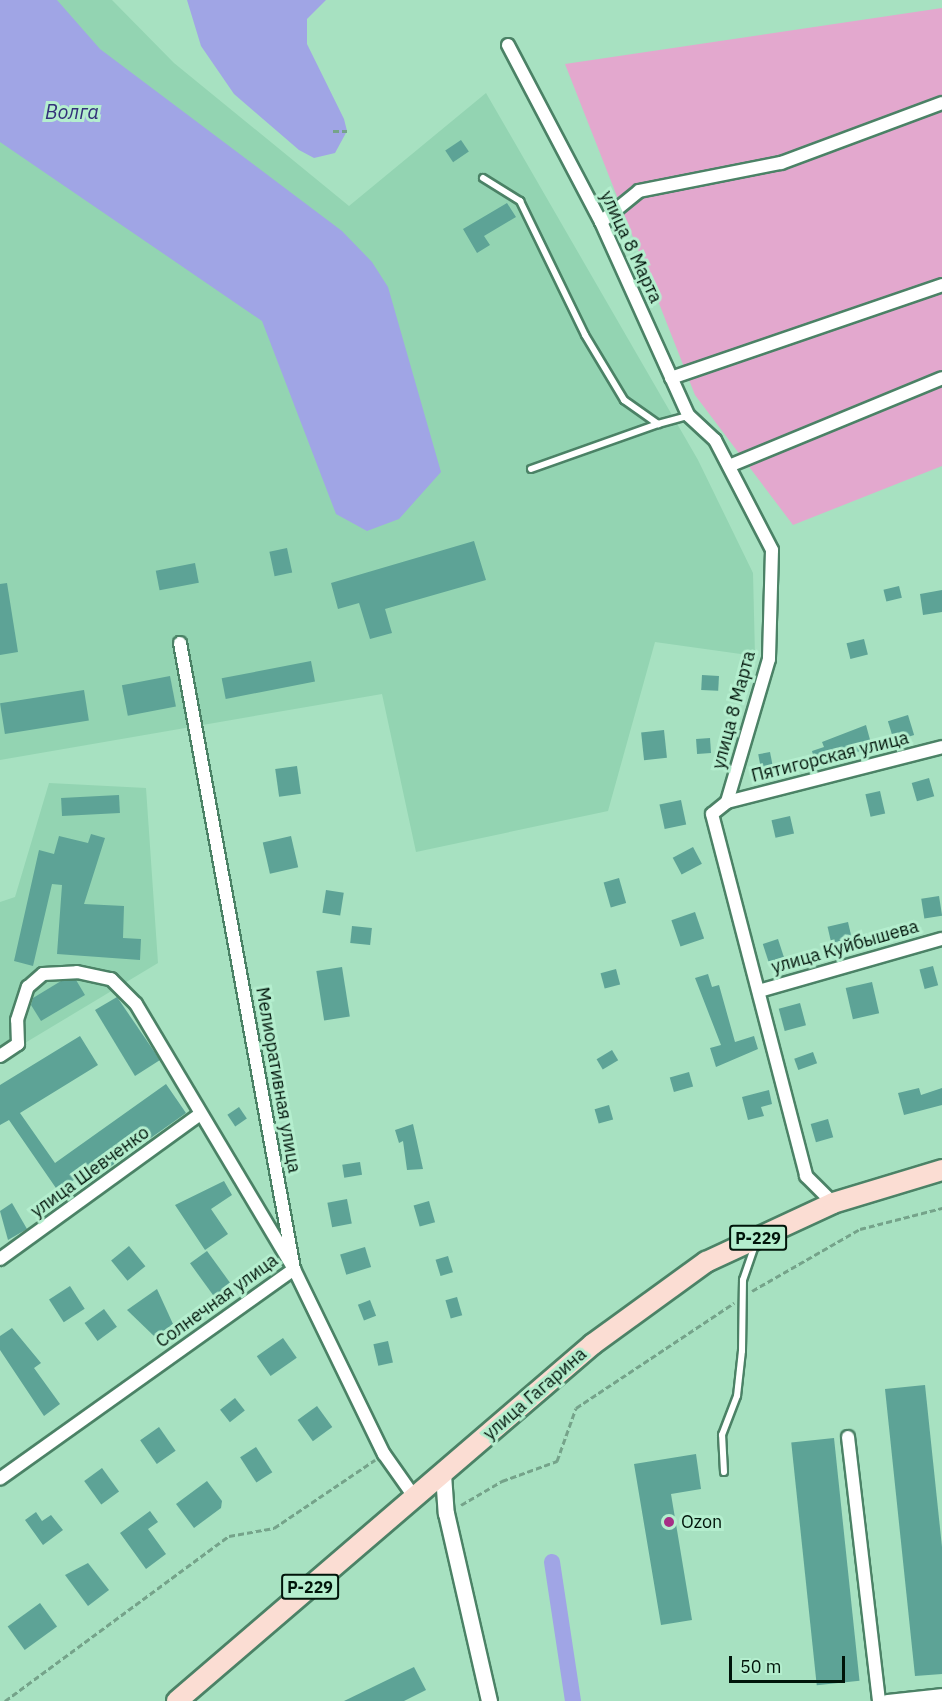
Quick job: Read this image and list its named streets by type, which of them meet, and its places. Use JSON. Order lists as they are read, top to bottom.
{
  "streets": {
    "main road": ["Р-229", "улица Гагарина"],
    "street": [
      "улица 8 Марта",
      "Пятигорская улица",
      "улица Куйбышева",
      "Мелиоративная улица",
      "улица Шевченко",
      "Солнечная улица"
    ]
  },
  "crossings": [
    ["улица 8 Марта", "Пятигорская улица"],
    ["улица 8 Марта", "улица Куйбышева"],
    ["улица 8 Марта", "улица Гагарина"],
    ["Мелиоративная улица", "Солнечная улица"],
    ["Мелиоративная улица", "улица Гагарина"],
    ["улица Шевченко", "Солнечная улица"]
  ],
  "water": ["Волга"],
  "places": ["Ozon"],
  "scale_bar": "50 m"
}
